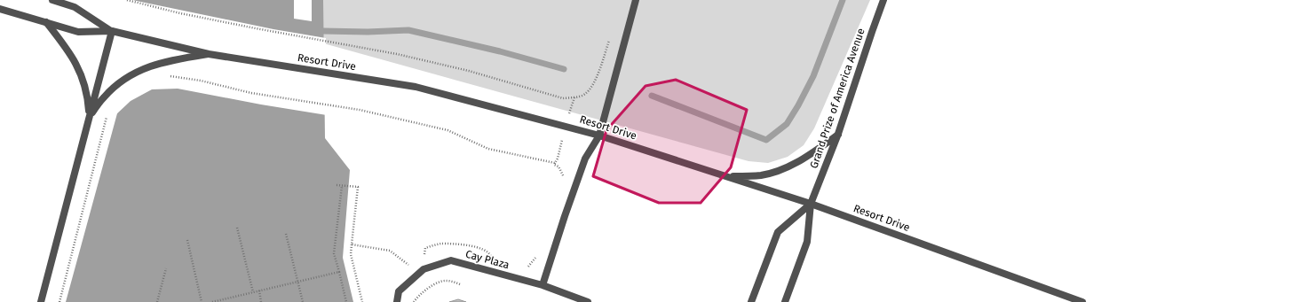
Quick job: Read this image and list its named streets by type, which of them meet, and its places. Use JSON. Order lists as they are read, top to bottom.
{
  "streets": {
    "street": ["Resort Drive", "Grand Prize of America Avenue", "Cay Plaza"]
  },
  "crossings": [
    ["Resort Drive", "Grand Prize of America Avenue"]
  ]
}
